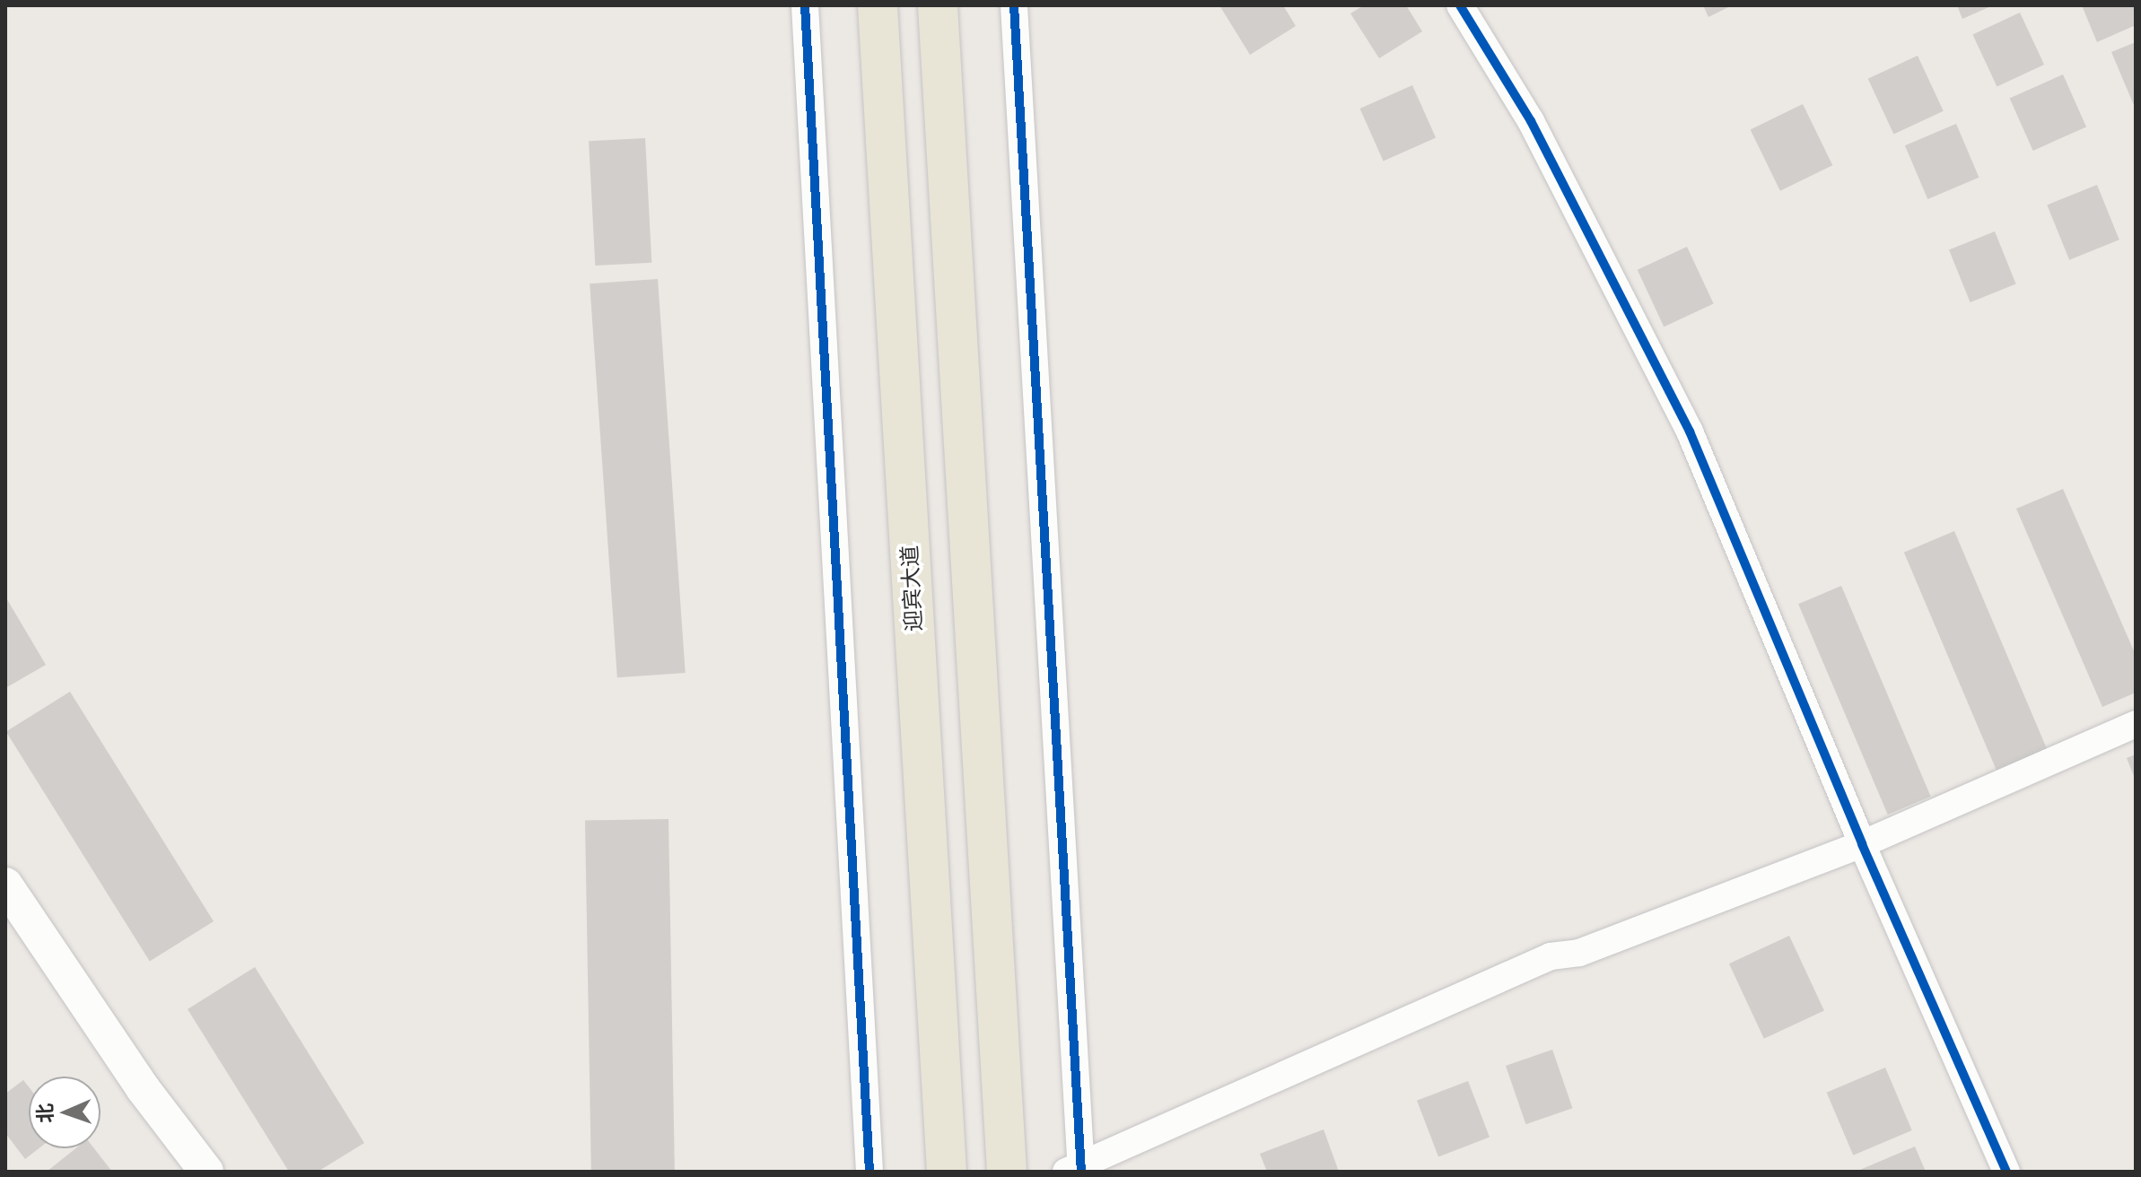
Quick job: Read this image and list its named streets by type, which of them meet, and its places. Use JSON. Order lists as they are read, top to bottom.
{
  "streets": {
    "main road": ["迎宾大道"]
  },
  "north": "left"
}
